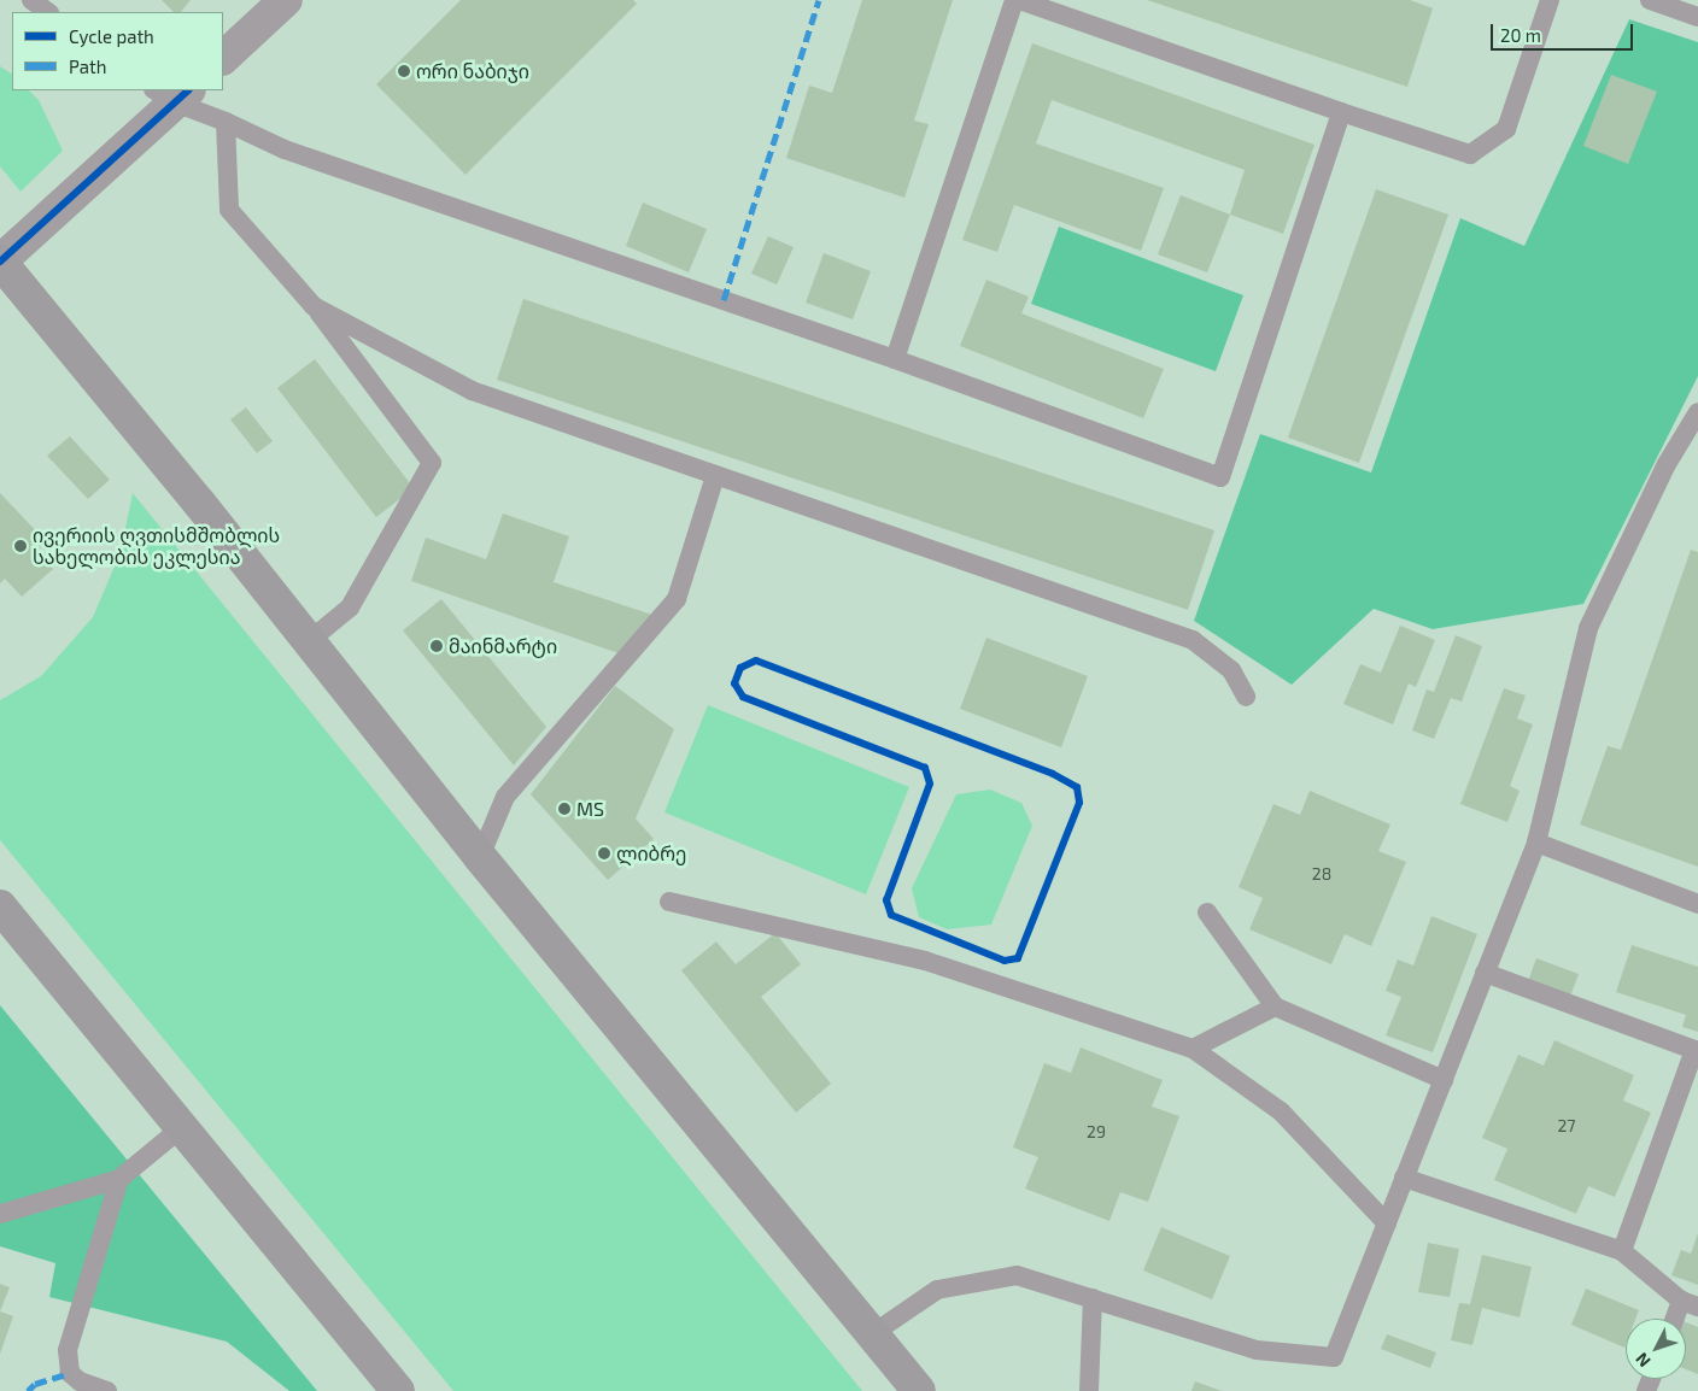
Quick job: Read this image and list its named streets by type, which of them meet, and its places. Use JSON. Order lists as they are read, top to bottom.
{
  "places": [
    "ორი ნაბიჯი",
    "ივერიის ღვთისმშობლის სახელობის ეკლესია",
    "მაინმარტი",
    "MS",
    "ლიბრე"
  ],
  "house_numbers": ["28", "27", "29"],
  "legend": ["Cycle path", "Path"],
  "scale_bar": "20 m",
  "north": "bottom left"
}
